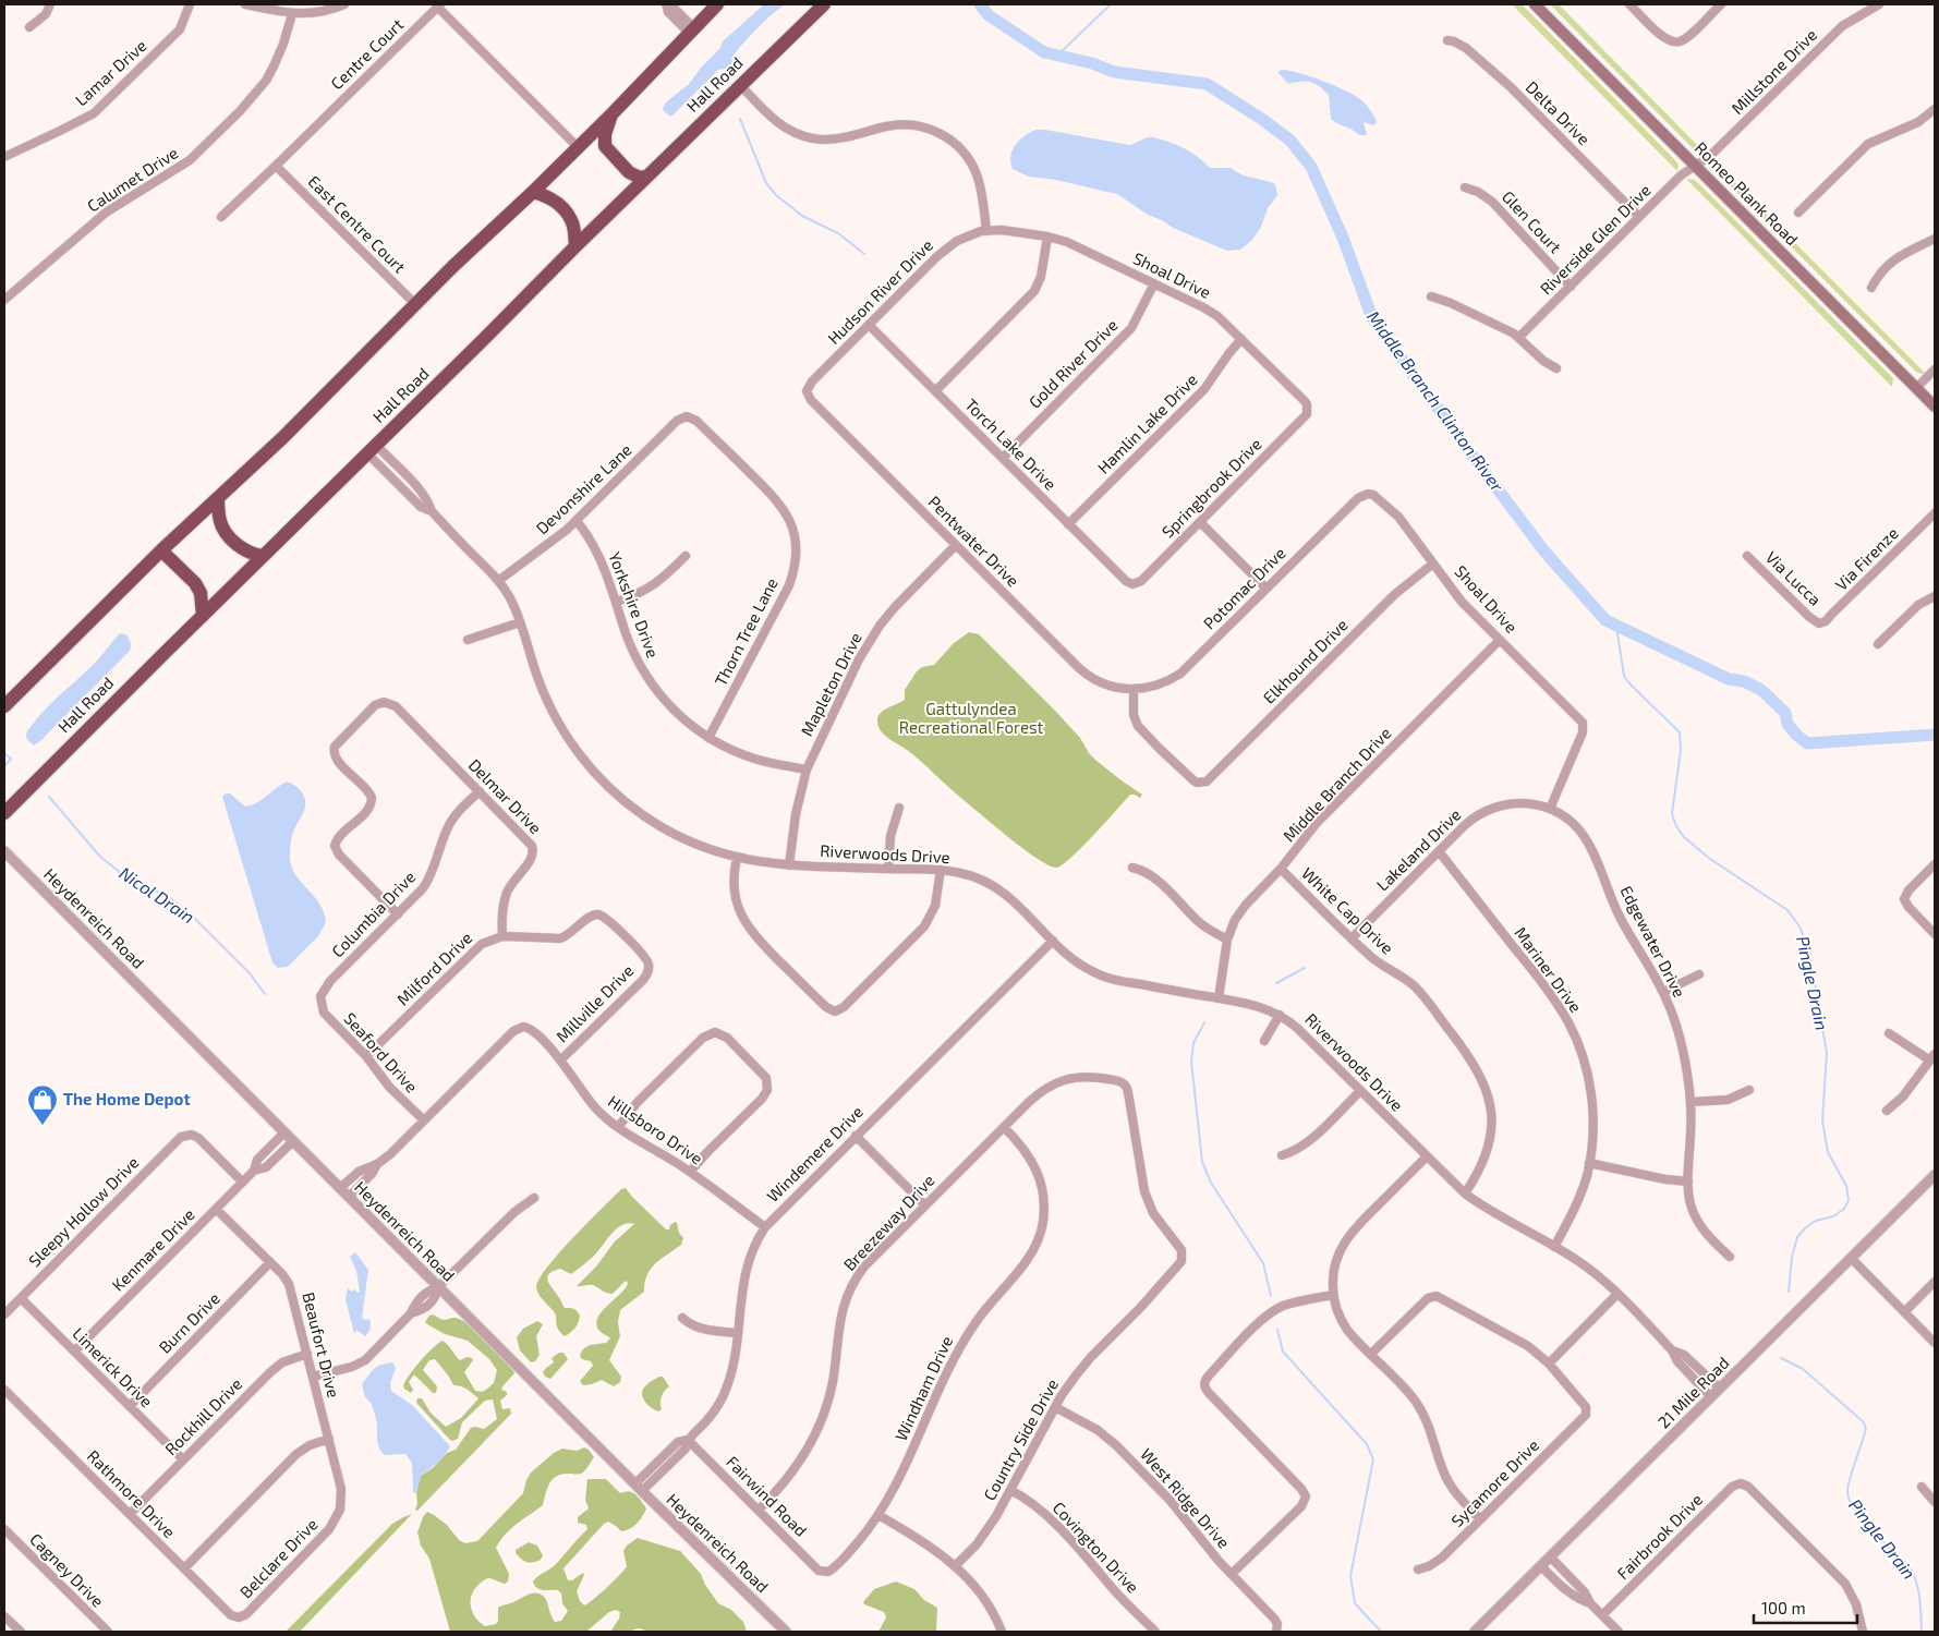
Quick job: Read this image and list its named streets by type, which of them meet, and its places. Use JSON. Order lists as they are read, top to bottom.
{
  "streets": {
    "highway": ["Hall Road"],
    "main road": ["Romeo Plank Road"],
    "street": [
      "Centre Court",
      "Millstone Drive",
      "Lamar Drive",
      "Delta Drive",
      "Calumet Drive",
      "Glen Court",
      "East Centre Court",
      "Riverside Glen Drive",
      "Shoal Drive",
      "Hudson River Drive",
      "Gold River Drive",
      "Hamlin Lake Drive",
      "Torch Lake Drive",
      "Springbrook Drive",
      "Devonshire Lane",
      "Pentwater Drive",
      "Via Firenze",
      "Via Lucca",
      "Potomac Drive",
      "Yorkshire Drive",
      "Thorn Tree Lane",
      "Elkhound Drive",
      "Mapleton Drive",
      "Middle Branch Drive",
      "Delmar Drive",
      "Lakeland Drive",
      "Riverwoods Drive",
      "White Cap Drive",
      "Columbia Drive",
      "Heydenreich Road",
      "Edgewater Drive",
      "Milford Drive",
      "Mariner Drive",
      "Millville Drive",
      "Seaford Drive",
      "Hillsboro Drive",
      "Windemere Drive",
      "Sleepy Hollow Drive",
      "Breezeway Drive",
      "Kenmare Drive",
      "Burn Drive",
      "Beaufort Drive",
      "Limerick Drive",
      "Windham Drive",
      "21 Mile Road",
      "Rockhill Drive",
      "Country Side Drive",
      "Sycamore Drive",
      "Rathmore Drive",
      "Fairwind Road",
      "West Ridge Drive",
      "Fairbrook Drive",
      "Covington Drive",
      "Belclare Drive",
      "Cagney Drive"
    ]
  },
  "crossings": [
    ["Centre Court", "East Centre Court"],
    ["Millstone Drive", "Romeo Plank Road"],
    ["Millstone Drive", "Riverside Glen Drive"],
    ["Hall Road", "Riverwoods Drive"],
    ["Delta Drive", "Riverside Glen Drive"],
    ["Romeo Plank Road", "Riverside Glen Drive"],
    ["Glen Court", "Riverside Glen Drive"],
    ["Shoal Drive", "Hudson River Drive"],
    ["Shoal Drive", "Gold River Drive"],
    ["Shoal Drive", "Hamlin Lake Drive"],
    ["Shoal Drive", "Springbrook Drive"],
    ["Shoal Drive", "Potomac Drive"],
    ["Shoal Drive", "Elkhound Drive"],
    ["Shoal Drive", "Middle Branch Drive"],
    ["Shoal Drive", "Lakeland Drive"],
    ["Shoal Drive", "Edgewater Drive"],
    ["Hudson River Drive", "Torch Lake Drive"],
    ["Hudson River Drive", "Pentwater Drive"],
    ["Gold River Drive", "Torch Lake Drive"],
    ["Hamlin Lake Drive", "Torch Lake Drive"],
    ["Torch Lake Drive", "Springbrook Drive"],
    ["Devonshire Lane", "Yorkshire Drive"],
    ["Devonshire Lane", "Thorn Tree Lane"],
    ["Devonshire Lane", "Riverwoods Drive"],
    ["Pentwater Drive", "Potomac Drive"],
    ["Pentwater Drive", "Elkhound Drive"],
    ["Pentwater Drive", "Mapleton Drive"],
    ["Via Firenze", "Via Lucca"],
    ["Potomac Drive", "Elkhound Drive"],
    ["Yorkshire Drive", "Thorn Tree Lane"],
    ["Yorkshire Drive", "Mapleton Drive"],
    ["Mapleton Drive", "Riverwoods Drive"],
    ["Middle Branch Drive", "Riverwoods Drive"],
    ["Middle Branch Drive", "White Cap Drive"],
    ["Delmar Drive", "Columbia Drive"],
    ["Delmar Drive", "Milford Drive"],
    ["Lakeland Drive", "White Cap Drive"],
    ["Lakeland Drive", "Edgewater Drive"],
    ["Lakeland Drive", "Mariner Drive"],
    ["Riverwoods Drive", "White Cap Drive"],
    ["Riverwoods Drive", "Mariner Drive"],
    ["Riverwoods Drive", "Windemere Drive"],
    ["Riverwoods Drive", "21 Mile Road"],
    ["Columbia Drive", "Seaford Drive"],
    ["Heydenreich Road", "Hillsboro Drive"],
    ["Heydenreich Road", "Windemere Drive"],
    ["Heydenreich Road", "Kenmare Drive"],
    ["Milford Drive", "Millville Drive"],
    ["Milford Drive", "Seaford Drive"],
    ["Millville Drive", "Hillsboro Drive"],
    ["Seaford Drive", "Hillsboro Drive"],
    ["Hillsboro Drive", "Windemere Drive"],
    ["Windemere Drive", "Fairwind Road"],
    ["Sleepy Hollow Drive", "Kenmare Drive"],
    ["Sleepy Hollow Drive", "Limerick Drive"],
    ["Breezeway Drive", "Windham Drive"],
    ["Breezeway Drive", "Country Side Drive"],
    ["Breezeway Drive", "Fairwind Road"],
    ["Kenmare Drive", "Beaufort Drive"],
    ["Kenmare Drive", "Limerick Drive"],
    ["Burn Drive", "Beaufort Drive"],
    ["Burn Drive", "Limerick Drive"],
    ["Beaufort Drive", "Rockhill Drive"],
    ["Beaufort Drive", "Belclare Drive"],
    ["Limerick Drive", "Rockhill Drive"],
    ["Windham Drive", "Fairwind Road"],
    ["Rockhill Drive", "Rathmore Drive"],
    ["Country Side Drive", "West Ridge Drive"],
    ["Country Side Drive", "Covington Drive"],
    ["Rathmore Drive", "Belclare Drive"]
  ],
  "water": ["Middle Branch Clinton River", "Nicol Drain", "Pingle Drain"],
  "parks": ["Gattulyndea Recreational Forest"],
  "places": {
    "shop": ["The Home Depot"]
  },
  "scale_bar": "100 m"
}
